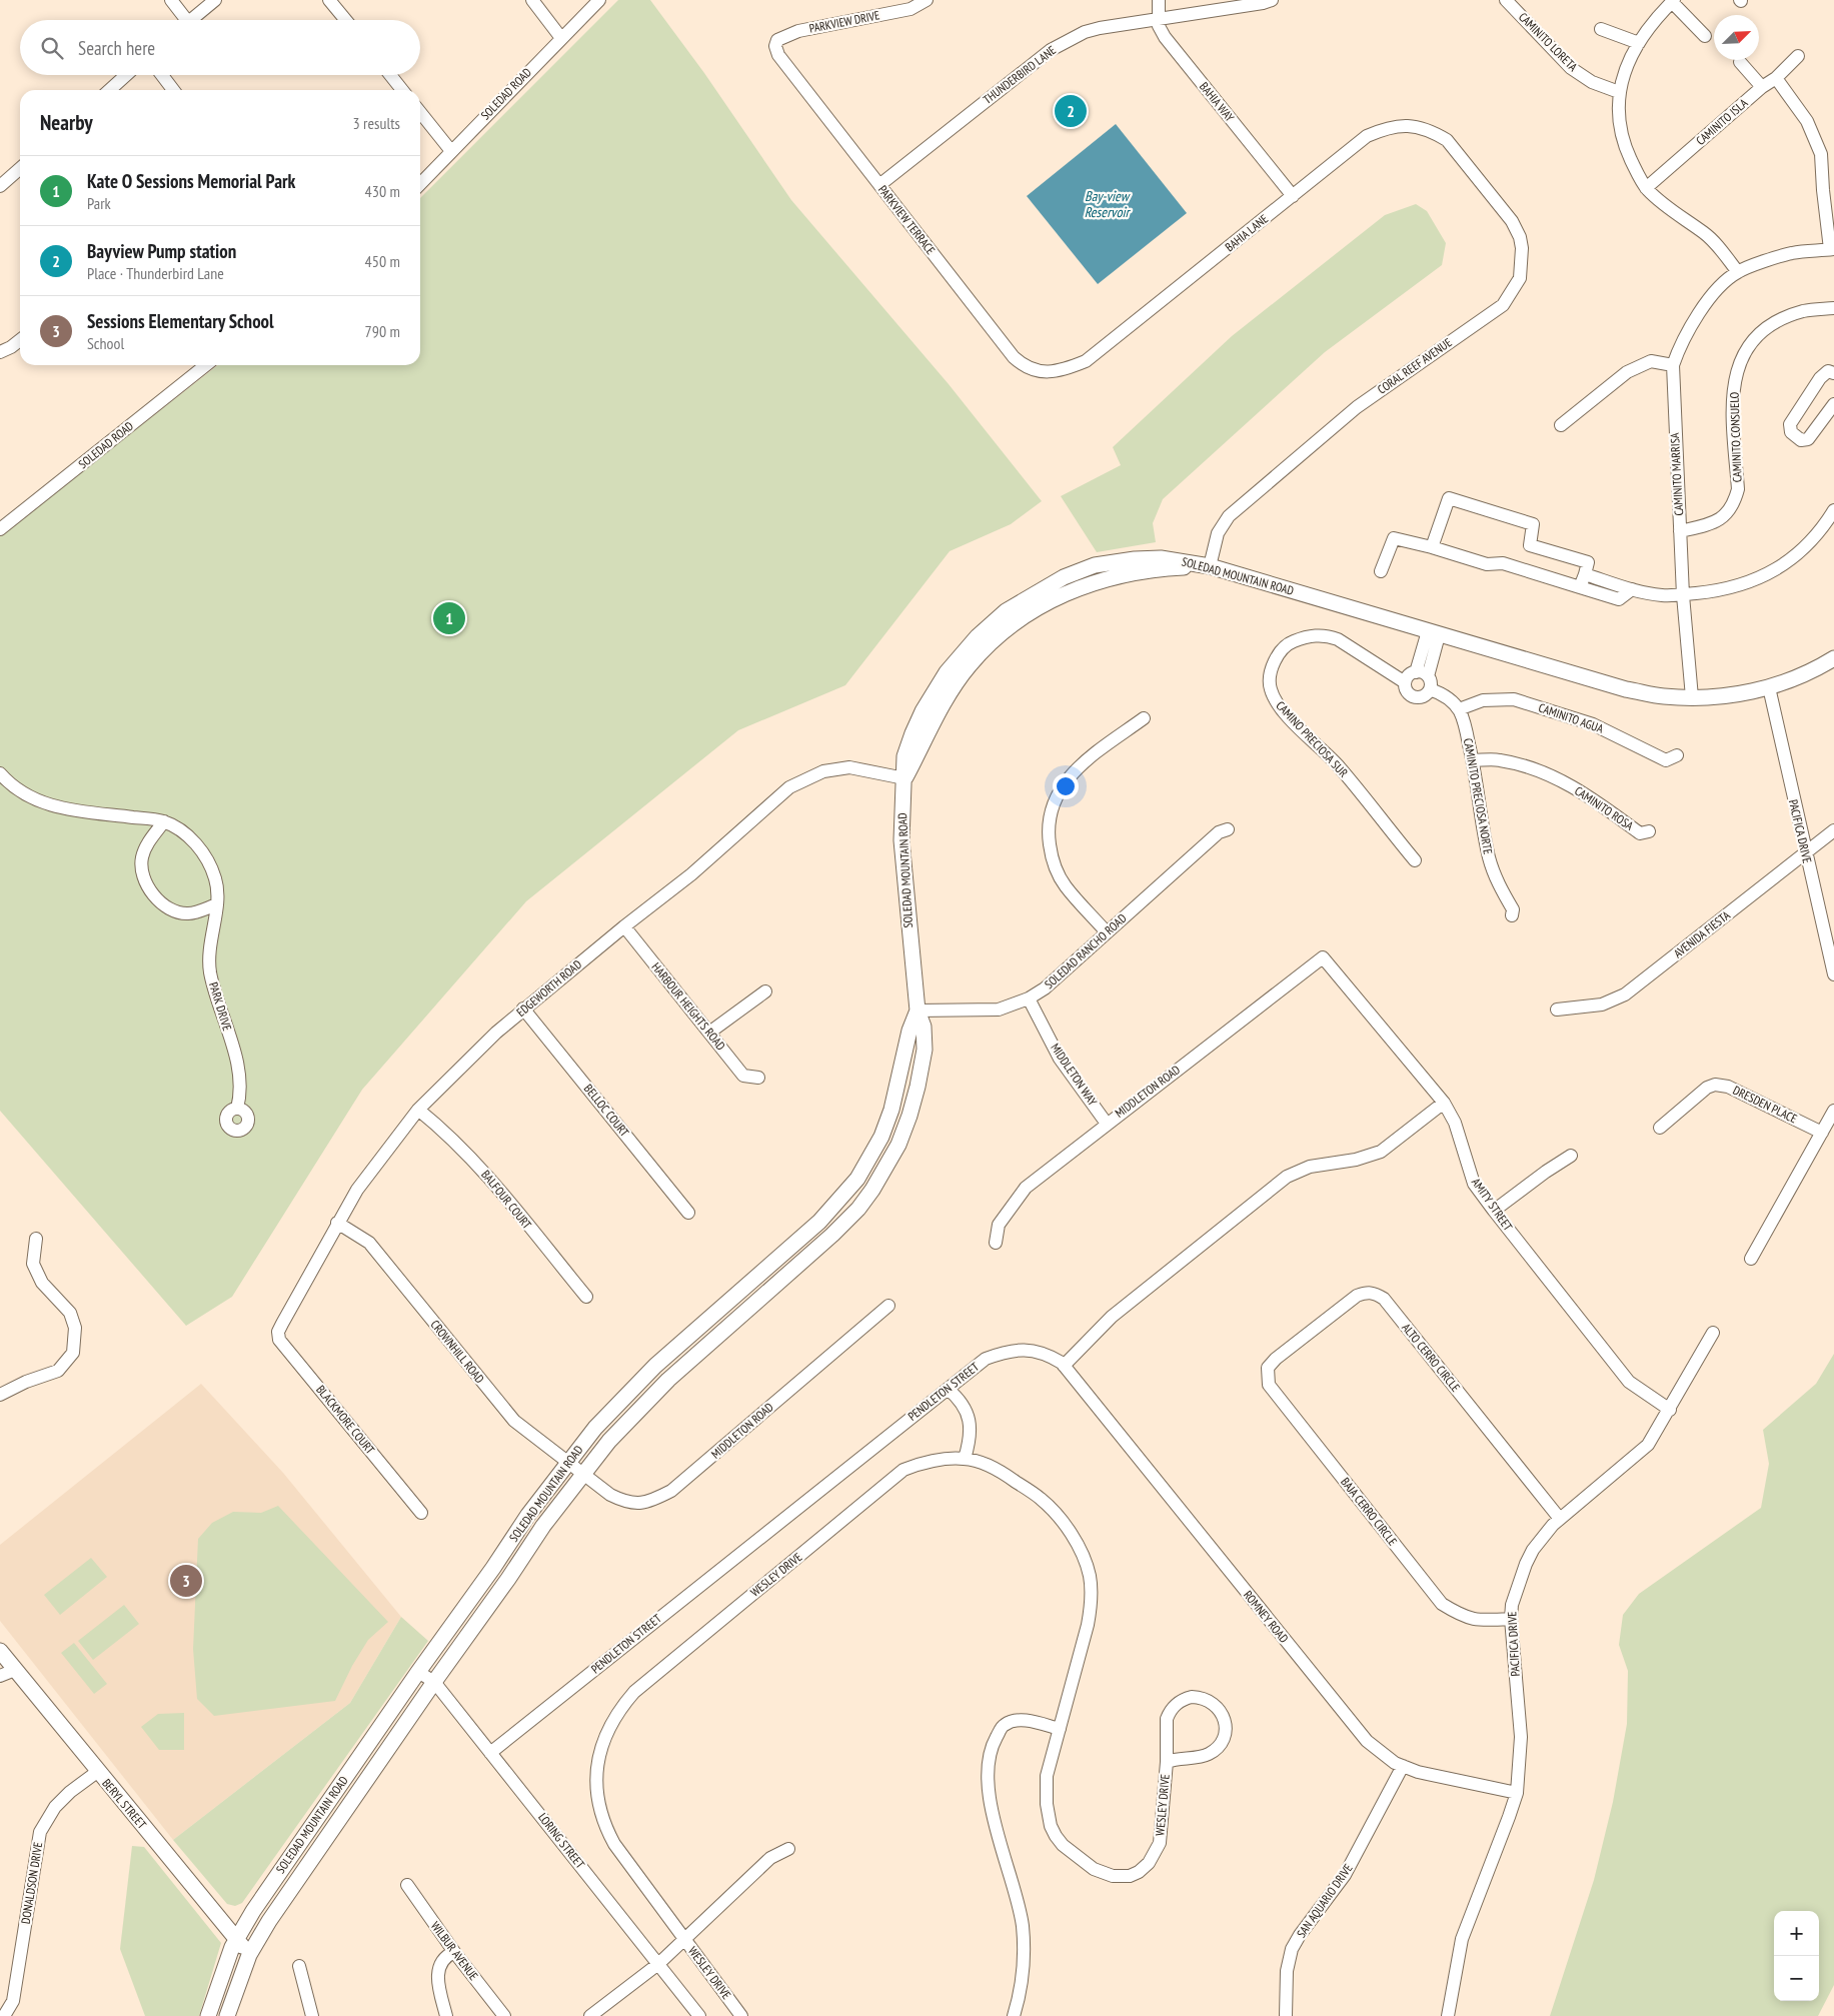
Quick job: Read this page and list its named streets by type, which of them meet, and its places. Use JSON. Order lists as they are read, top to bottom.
{
  "streets": {
    "main road": ["SOLEDAD MOUNTAIN ROAD", "BERYL STREET"],
    "street": [
      "PARKVIEW DRIVE",
      "CAMINITO LORETA",
      "THUNDERBIRD LANE",
      "SOLEDAD ROAD",
      "BAHIA WAY",
      "CAMINITO ISLA",
      "PARKVIEW TERRACE",
      "BAHIA LANE",
      "CORAL REEF AVENUE",
      "CAMINITO CONSUELO",
      "CAMINITO MARRISA",
      "CAMINITO AGUA",
      "CAMINO PRECIOSA SUR",
      "CAMINITO PRECIOSA NORTE",
      "CAMINITO ROSA",
      "PACIFICA DRIVE",
      "AVENIDA FIESTA",
      "SOLEDAD RANCHO ROAD",
      "EDGEWORTH ROAD",
      "PARK DRIVE",
      "HARBOUR HEIGHTS ROAD",
      "MIDDLETON WAY",
      "MIDDLETON ROAD",
      "DRESDEN PLACE",
      "BELLOC COURT",
      "BALFOUR COURT",
      "AMITY STREET",
      "CROWNHILL ROAD",
      "ALTO CERRO CIRCLE",
      "PENDLETON STREET",
      "BLACKMORE COURT",
      "BAJA CERRO CIRCLE",
      "WESLEY DRIVE",
      "ROMNEY ROAD",
      "LORING STREET",
      "DONALDSON DRIVE",
      "SAN AQUARIO DRIVE",
      "WILBUR AVENUE"
    ]
  },
  "crossings": [
    ["PARKVIEW DRIVE", "PARKVIEW TERRACE"],
    ["THUNDERBIRD LANE", "BAHIA WAY"],
    ["THUNDERBIRD LANE", "PARKVIEW TERRACE"],
    ["BAHIA WAY", "BAHIA LANE"],
    ["PARKVIEW TERRACE", "BAHIA LANE"],
    ["BAHIA LANE", "CORAL REEF AVENUE"],
    ["CORAL REEF AVENUE", "SOLEDAD MOUNTAIN ROAD"],
    ["CAMINITO CONSUELO", "CAMINITO MARRISA"],
    ["CAMINITO MARRISA", "SOLEDAD MOUNTAIN ROAD"],
    ["SOLEDAD MOUNTAIN ROAD", "PACIFICA DRIVE"],
    ["SOLEDAD MOUNTAIN ROAD", "SOLEDAD RANCHO ROAD"],
    ["SOLEDAD MOUNTAIN ROAD", "EDGEWORTH ROAD"],
    ["SOLEDAD MOUNTAIN ROAD", "MIDDLETON ROAD"],
    ["SOLEDAD MOUNTAIN ROAD", "CROWNHILL ROAD"],
    ["SOLEDAD MOUNTAIN ROAD", "BERYL STREET"],
    ["SOLEDAD MOUNTAIN ROAD", "LORING STREET"],
    ["CAMINITO AGUA", "CAMINITO PRECIOSA NORTE"],
    ["CAMINO PRECIOSA SUR", "CAMINITO PRECIOSA NORTE"],
    ["CAMINITO PRECIOSA NORTE", "CAMINITO ROSA"],
    ["PACIFICA DRIVE", "AVENIDA FIESTA"],
    ["PACIFICA DRIVE", "AMITY STREET"],
    ["PACIFICA DRIVE", "ALTO CERRO CIRCLE"],
    ["PACIFICA DRIVE", "BAJA CERRO CIRCLE"],
    ["PACIFICA DRIVE", "ROMNEY ROAD"],
    ["SOLEDAD RANCHO ROAD", "MIDDLETON WAY"],
    ["EDGEWORTH ROAD", "HARBOUR HEIGHTS ROAD"],
    ["EDGEWORTH ROAD", "BELLOC COURT"],
    ["EDGEWORTH ROAD", "BALFOUR COURT"],
    ["EDGEWORTH ROAD", "CROWNHILL ROAD"],
    ["EDGEWORTH ROAD", "BLACKMORE COURT"],
    ["MIDDLETON WAY", "MIDDLETON ROAD"],
    ["MIDDLETON ROAD", "AMITY STREET"],
    ["MIDDLETON ROAD", "CROWNHILL ROAD"],
    ["ALTO CERRO CIRCLE", "BAJA CERRO CIRCLE"],
    ["PENDLETON STREET", "ROMNEY ROAD"],
    ["PENDLETON STREET", "LORING STREET"],
    ["ROMNEY ROAD", "SAN AQUARIO DRIVE"],
    ["BERYL STREET", "DONALDSON DRIVE"]
  ],
  "water": ["Bay-view Reservoir"],
  "north": "top right",
  "page": {
    "search": "Search here",
    "heading": ["Nearby", "3 results"],
    "pins": ["2", "1", "3"],
    "list": [
      {
        "mark": "1",
        "name": "Kate O Sessions Memorial Park",
        "note": "Park",
        "value": "430 m"
      },
      {
        "mark": "2",
        "name": "Bayview Pump station",
        "note": "Place · Thunderbird Lane",
        "value": "450 m"
      },
      {
        "mark": "3",
        "name": "Sessions Elementary School",
        "note": "School",
        "value": "790 m"
      }
    ],
    "map_buttons": ["+", "−"]
  }
}
